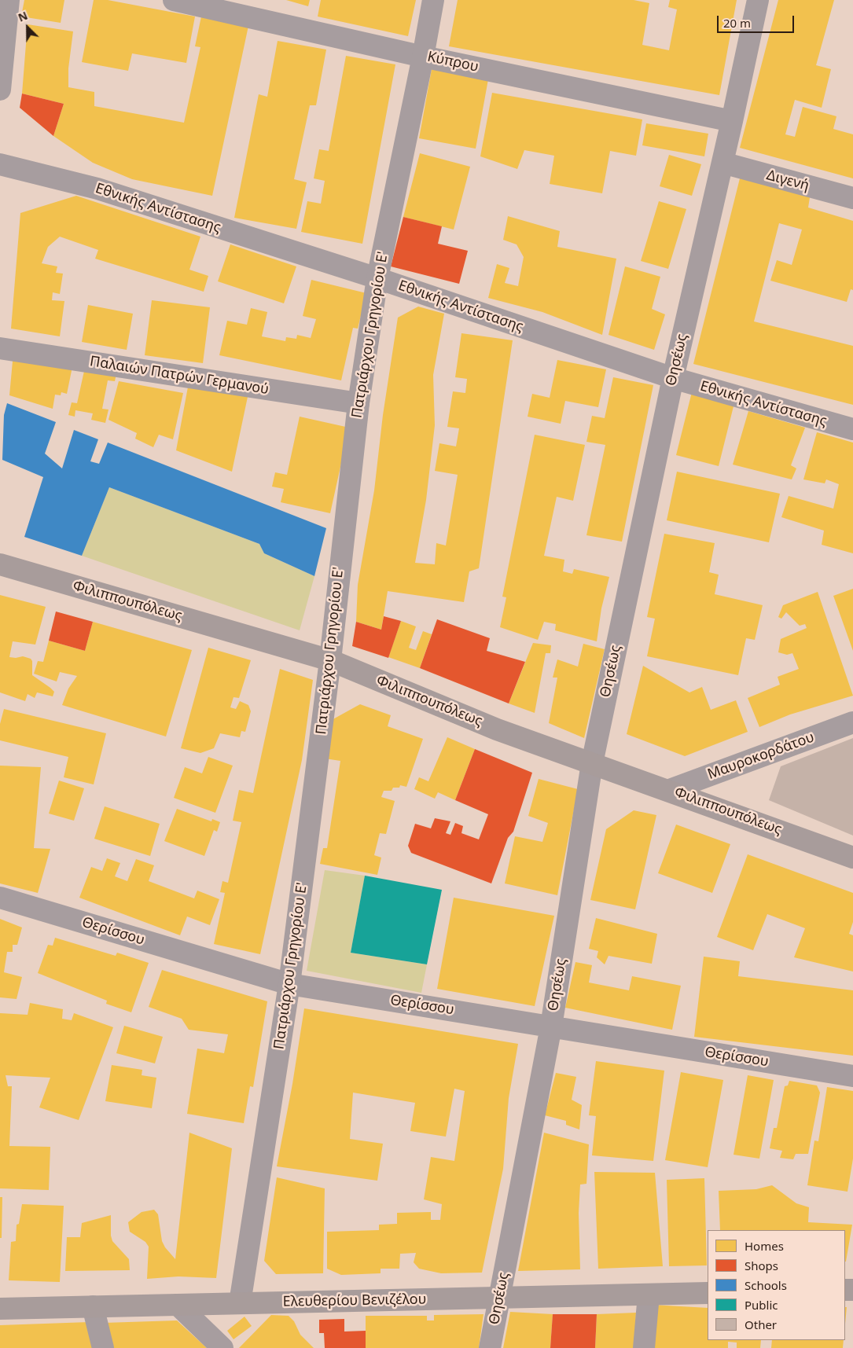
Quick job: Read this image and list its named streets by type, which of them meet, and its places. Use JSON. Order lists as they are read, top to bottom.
{
  "streets": {
    "main road": ["Φιλιππουπόλεως", "Ελευθερίου Βενιζέλου"],
    "street": [
      "Κύπρου",
      "Διγενή",
      "Εθνικής Αντίστασης",
      "Πατριάρχου Γρηγορίου Ε'",
      "Θησέως",
      "Παλαιών Πατρών Γερμανού",
      "Μαυροκορδάτου",
      "Θερίσσου"
    ]
  },
  "crossings": [
    ["Κύπρου", "Πατριάρχου Γρηγορίου Ε'"],
    ["Κύπρου", "Θησέως"],
    ["Διγενή", "Θησέως"],
    ["Εθνικής Αντίστασης", "Πατριάρχου Γρηγορίου Ε'"],
    ["Εθνικής Αντίστασης", "Θησέως"],
    ["Πατριάρχου Γρηγορίου Ε'", "Παλαιών Πατρών Γερμανού"],
    ["Πατριάρχου Γρηγορίου Ε'", "Φιλιππουπόλεως"],
    ["Πατριάρχου Γρηγορίου Ε'", "Θερίσσου"],
    ["Πατριάρχου Γρηγορίου Ε'", "Ελευθερίου Βενιζέλου"],
    ["Θησέως", "Φιλιππουπόλεως"],
    ["Θησέως", "Θερίσσου"],
    ["Θησέως", "Ελευθερίου Βενιζέλου"],
    ["Φιλιππουπόλεως", "Μαυροκορδάτου"]
  ],
  "legend": [
    "Homes",
    "Shops",
    "Schools",
    "Public",
    "Other"
  ],
  "scale_bar": "20 m",
  "north": "top left"
}
